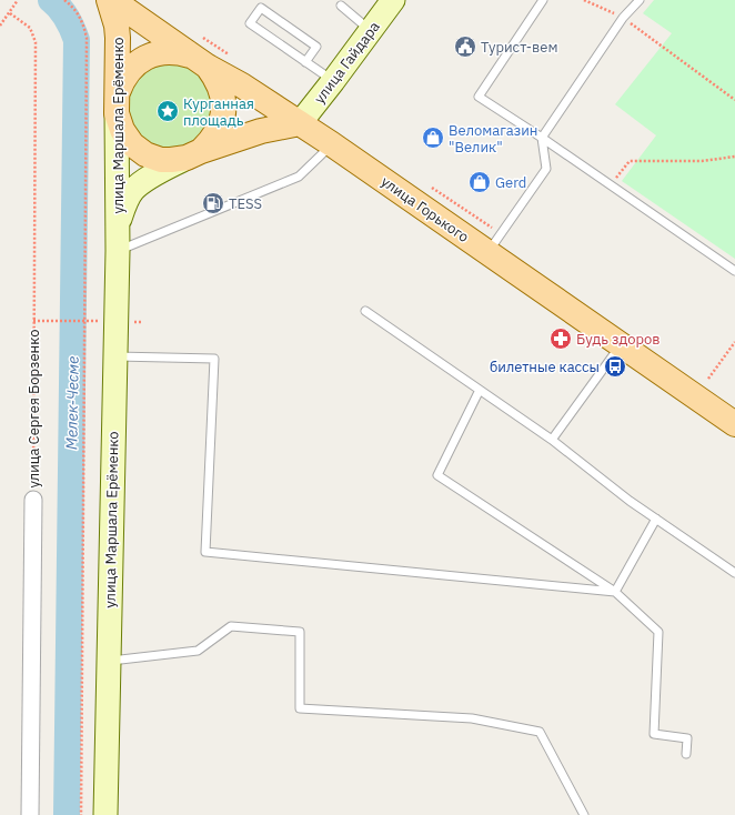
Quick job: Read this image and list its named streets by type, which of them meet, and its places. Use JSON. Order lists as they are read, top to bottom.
{
  "streets": {
    "main road": ["улица Гайдара", "улица Маршала Ерёменко", "улица Горького"],
    "street": ["улица Сергея Борзенко"]
  },
  "crossings": [
    ["улица Гайдара", "улица Маршала Ерёменко"],
    ["улица Гайдара", "улица Горького"],
    ["улица Маршала Ерёменко", "улица Горького"]
  ],
  "water": ["Мелек-Чесме"],
  "places": {
    "public building": ["Турист-вем"],
    "place": ["Курганная площадь"],
    "shop": ["Веломагазин \"Велик\"", "Gerd"],
    "fuel station": ["TESS"],
    "pharmacy": ["Будь здоров"],
    "bus stop": ["билетные кассы"]
  }
}
